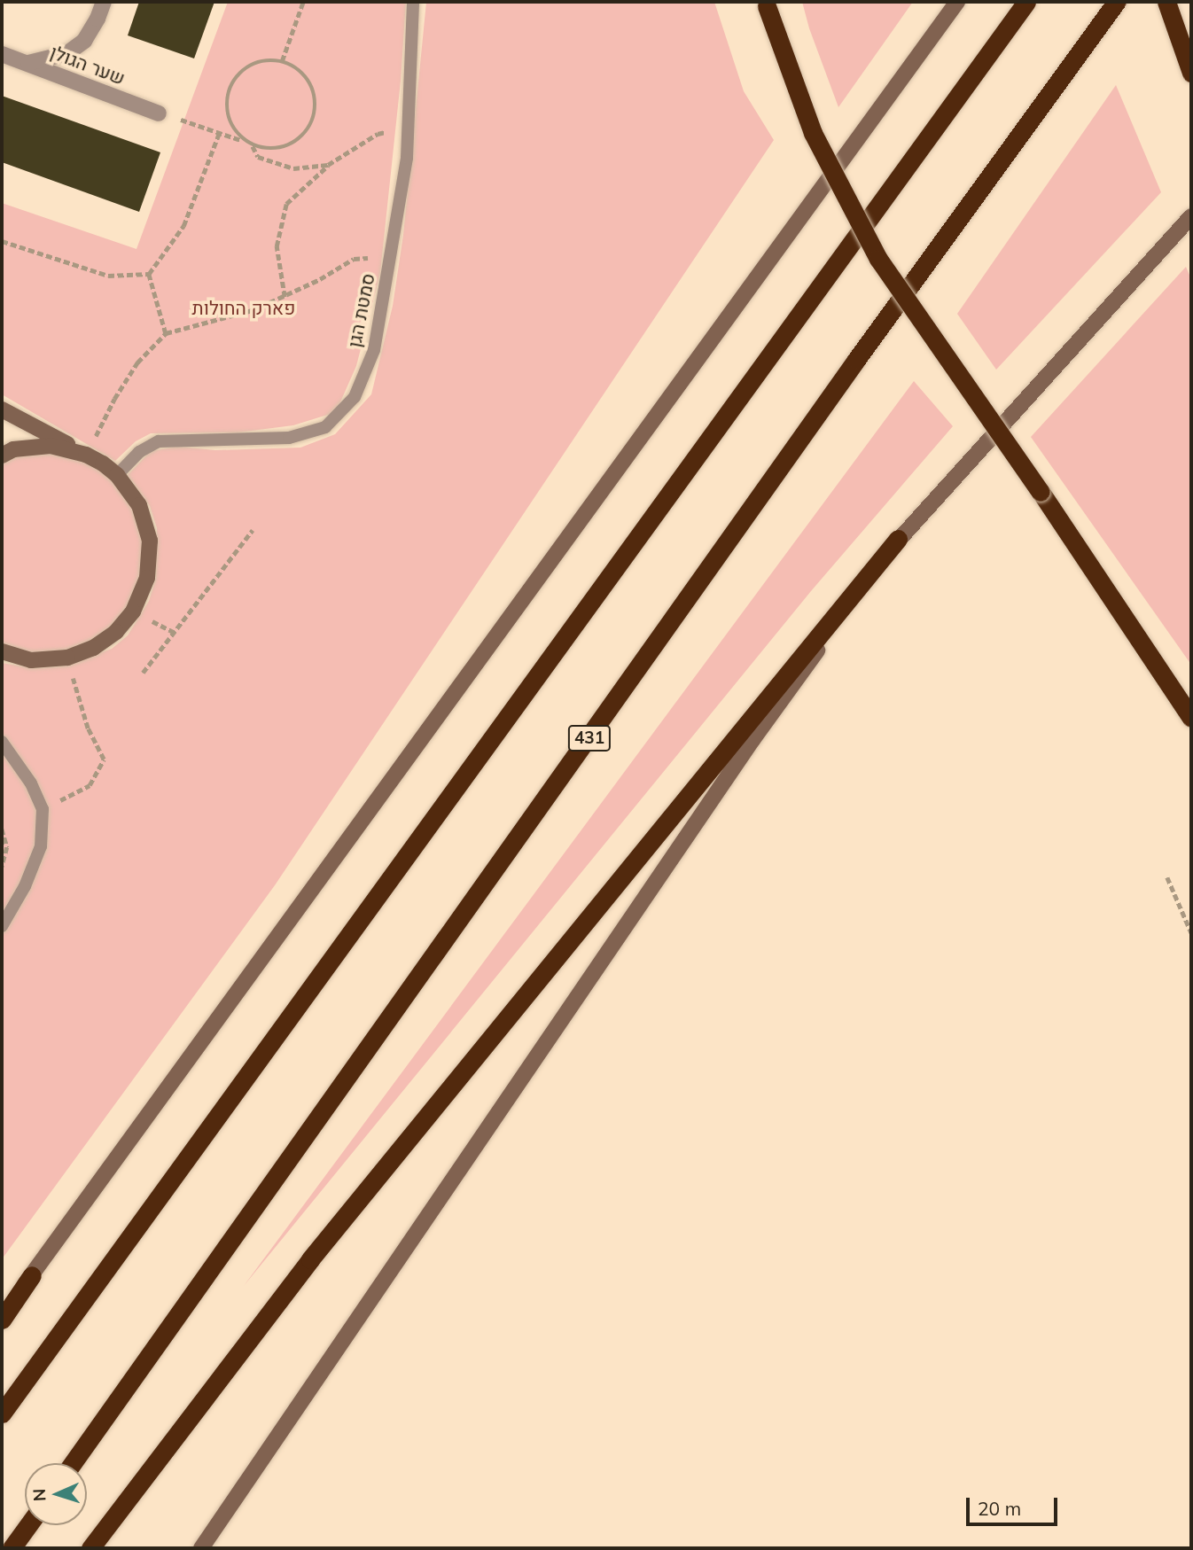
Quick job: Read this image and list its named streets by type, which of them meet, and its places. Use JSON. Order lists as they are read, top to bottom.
{
  "streets": {
    "highway": ["431"],
    "street": ["שער הגולן"],
    "lane": ["סמטת הגן"]
  },
  "parks": ["פארק החולות"],
  "scale_bar": "20 m",
  "north": "left"
}
